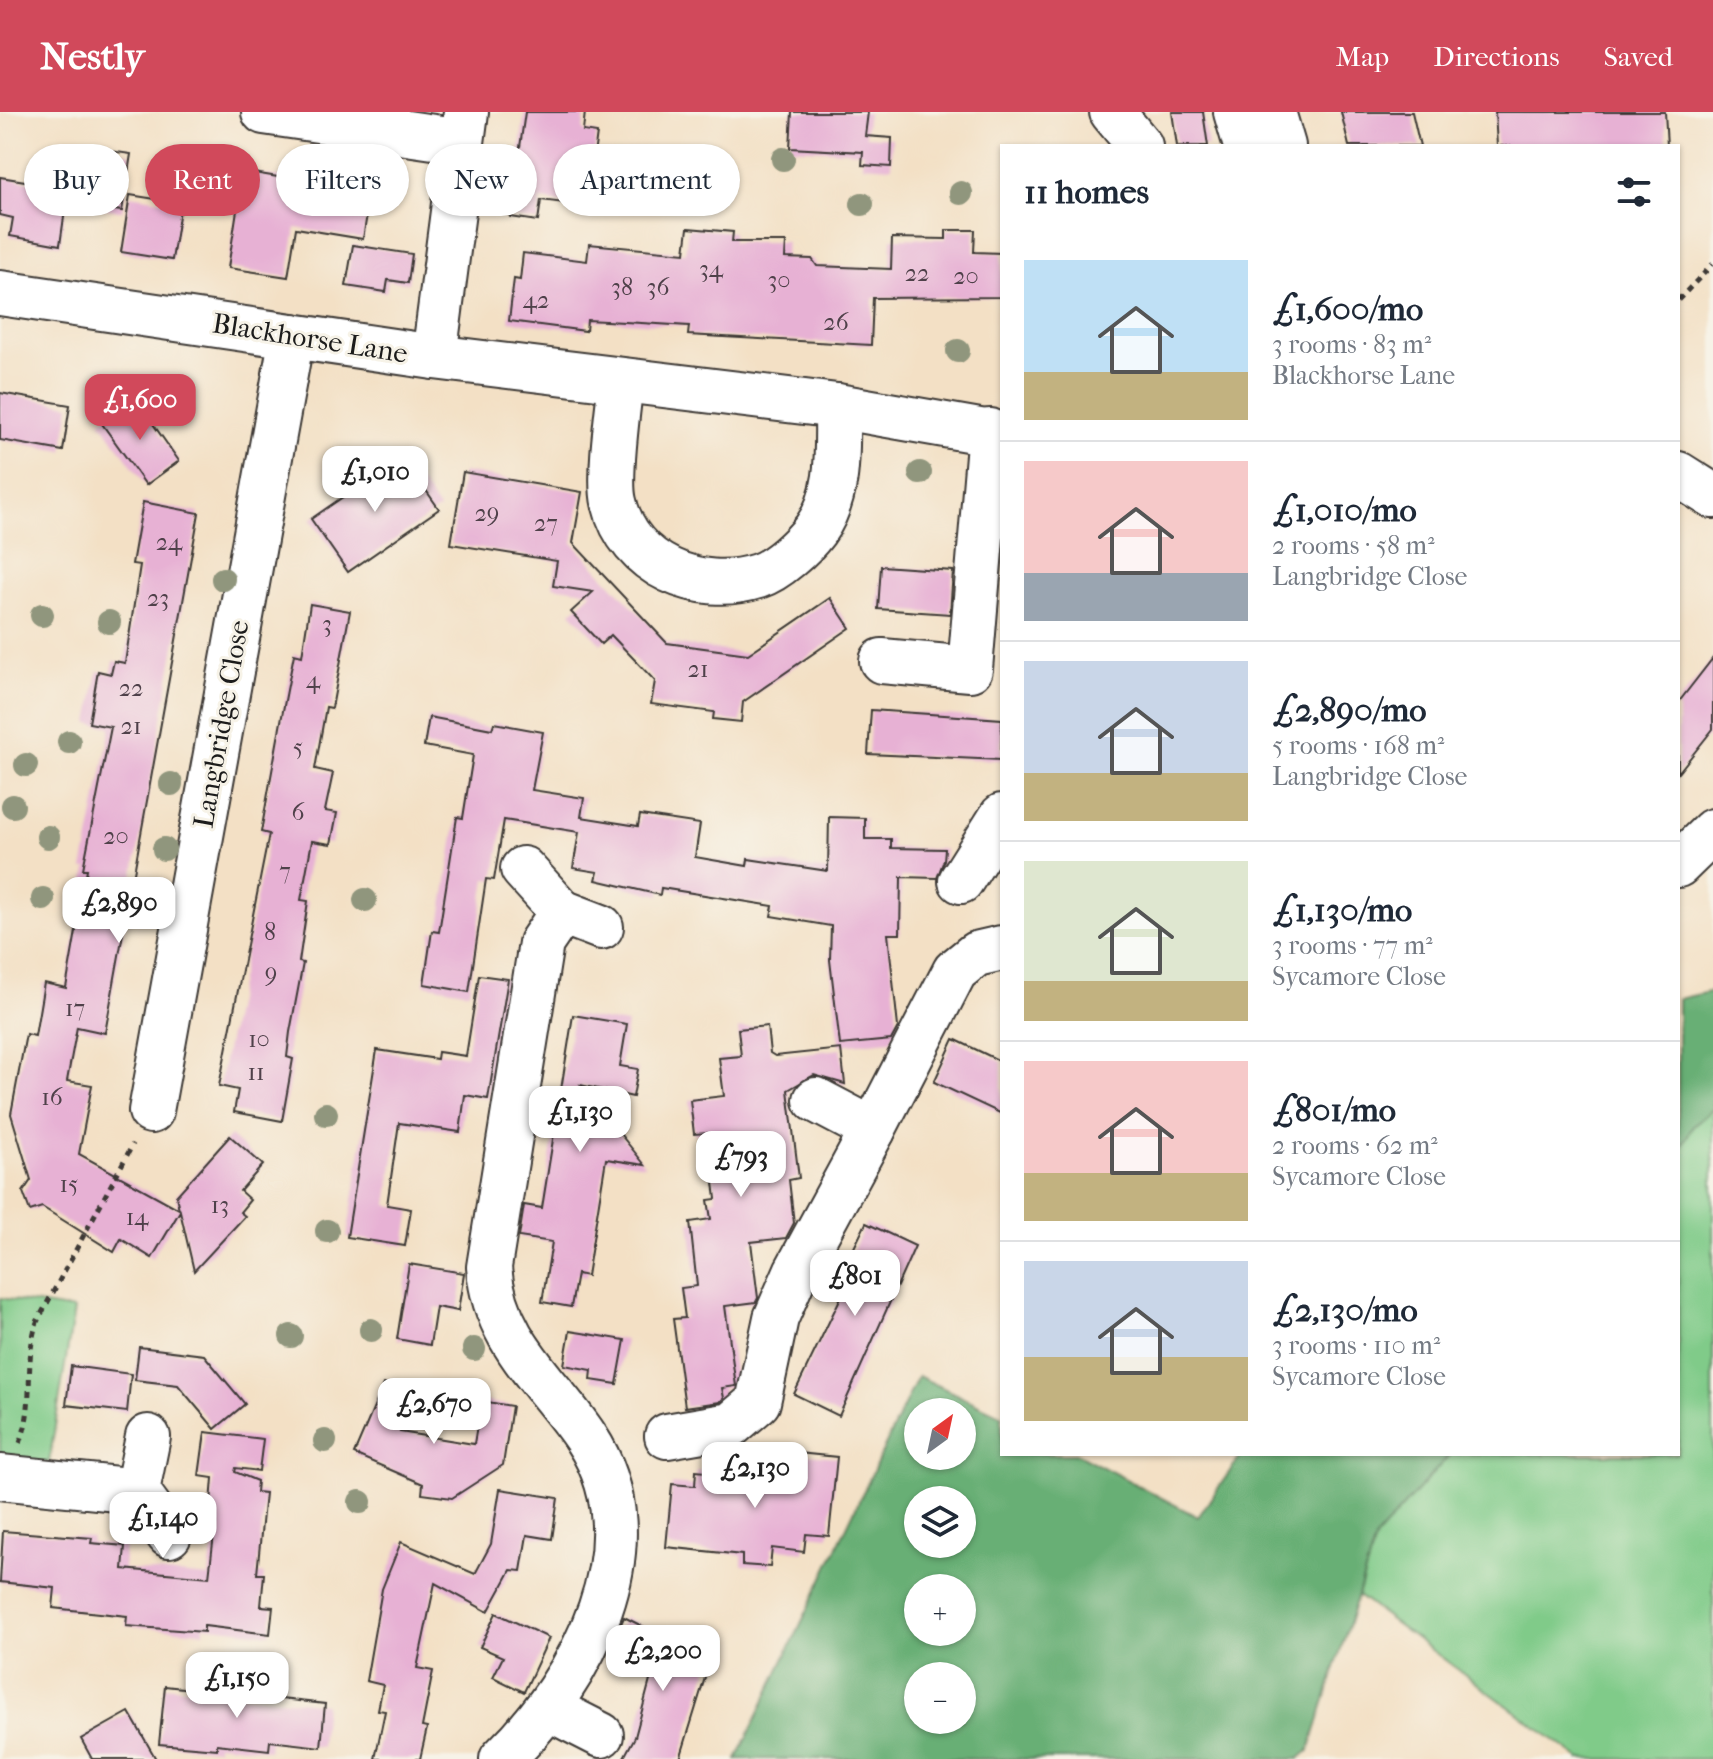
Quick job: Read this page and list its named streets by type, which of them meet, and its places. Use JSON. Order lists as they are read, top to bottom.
{
  "streets": {
    "street": ["Blackhorse Lane", "Langbridge Close"]
  },
  "crossings": [
    ["Blackhorse Lane", "Langbridge Close"]
  ],
  "house_numbers": [
    "34",
    "22",
    "20",
    "30",
    "38",
    "36",
    "42",
    "26",
    "29",
    "27",
    "24",
    "23",
    "3",
    "21",
    "4",
    "22",
    "21",
    "5",
    "6",
    "20",
    "7",
    "8",
    "9",
    "17",
    "10",
    "11",
    "16",
    "15",
    "13",
    "14"
  ],
  "north": "top right",
  "page": {
    "header": "Nestly",
    "nav": ["Map", "Directions", "Saved"],
    "chip": [
      "Buy",
      "Rent",
      "Filters",
      "New",
      "Apartment"
    ],
    "heading": "11 homes",
    "list": [
      {
        "name": "£1,600/mo",
        "note": "3 rooms · 83 m² · Blackhorse Lane"
      },
      {
        "name": "£1,010/mo",
        "note": "2 rooms · 58 m² · Langbridge Close"
      },
      {
        "name": "£2,890/mo",
        "note": "5 rooms · 168 m² · Langbridge Close"
      },
      {
        "name": "£1,130/mo",
        "note": "3 rooms · 77 m² · Sycamore Close"
      },
      {
        "name": "£801/mo",
        "note": "2 rooms · 62 m² · Sycamore Close"
      },
      {
        "name": "£2,130/mo",
        "note": "3 rooms · 110 m² · Sycamore Close"
      }
    ],
    "price": [
      "£1,600",
      "£1,010",
      "£2,890",
      "£1,130",
      "£793",
      "£801",
      "£2,670",
      "£2,130",
      "£1,140",
      "£2,200",
      "£1,150"
    ],
    "map_buttons": ["+", "−"]
  }
}
